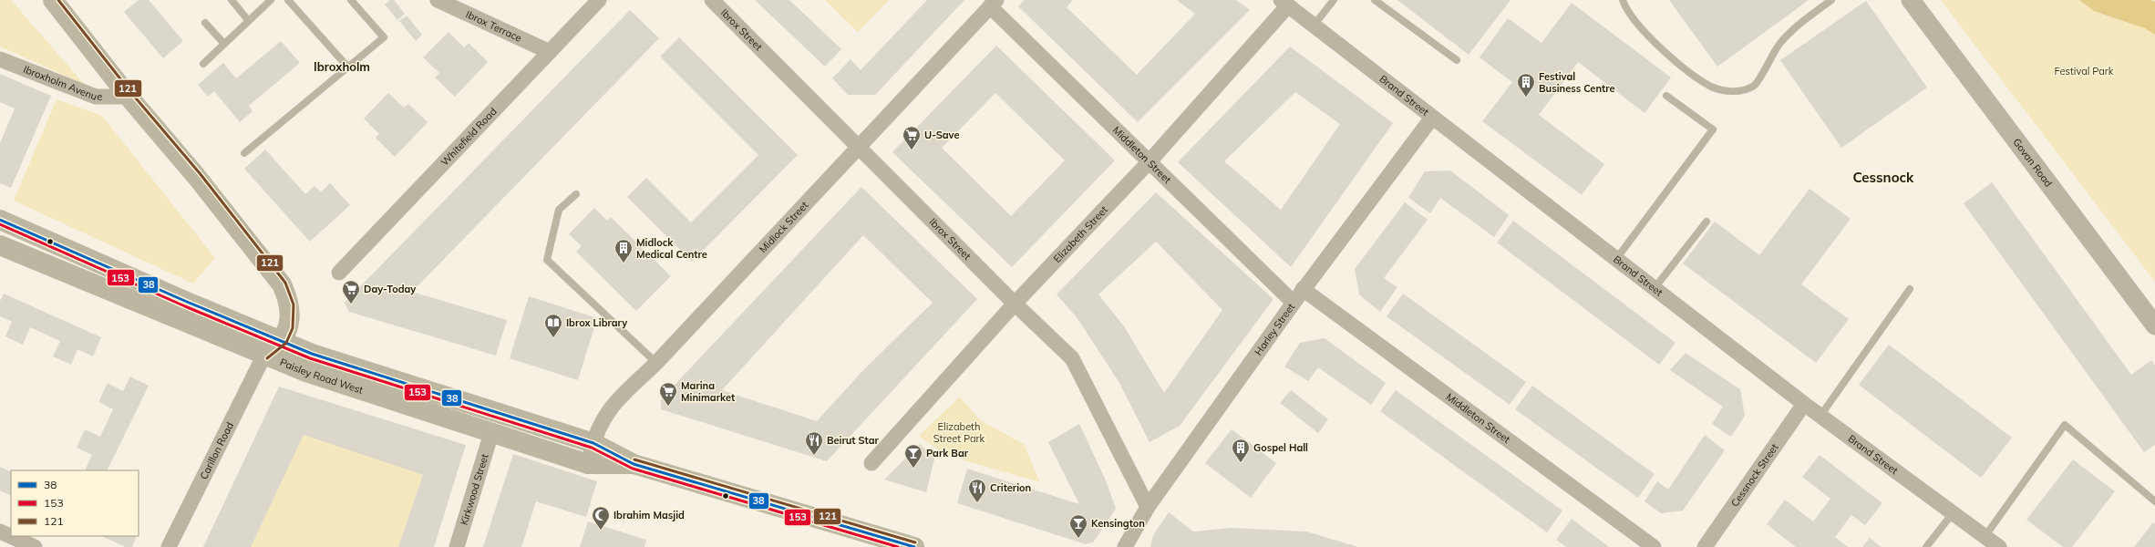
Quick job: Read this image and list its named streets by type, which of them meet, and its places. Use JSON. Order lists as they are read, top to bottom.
{
  "streets": {
    "main road": ["Paisley Road West"],
    "street": [
      "Ibrox Terrace",
      "Ibrox Street",
      "Ibroxholm Avenue",
      "Brand Street",
      "Whitefield Road",
      "Middleton Street",
      "Govan Road",
      "Midlock Street",
      "Elizabeth Street",
      "Harley Street",
      "Carillon Road",
      "Cessnock Street",
      "Kirkwood Street"
    ]
  },
  "crossings": [
    ["Ibrox Terrace", "Whitefield Road"],
    ["Ibrox Street", "Midlock Street"],
    ["Ibrox Street", "Elizabeth Street"],
    ["Ibrox Street", "Harley Street"],
    ["Brand Street", "Elizabeth Street"],
    ["Brand Street", "Harley Street"],
    ["Brand Street", "Cessnock Street"],
    ["Middleton Street", "Midlock Street"],
    ["Middleton Street", "Elizabeth Street"],
    ["Middleton Street", "Harley Street"],
    ["Midlock Street", "Paisley Road West"],
    ["Paisley Road West", "Carillon Road"],
    ["Paisley Road West", "Kirkwood Street"]
  ],
  "districts": ["Ibroxholm", "Cessnock"],
  "parks": ["Festival Park", "Elizabeth Street Park"],
  "places": {
    "building": ["Festival Business Centre", "Midlock Medical Centre", "Gospel Hall"],
    "supermarket": ["U-Save", "Day-Today", "Marina Minimarket"],
    "library": ["Ibrox Library"],
    "restaurant": ["Beirut Star", "Criterion"],
    "bar": ["Park Bar", "Kensington"],
    "mosque": ["Ibrahim Masjid"]
  },
  "lines": ["transit line 121", "transit line 38", "transit line 153"],
  "legend": ["38", "153", "121"]
}
